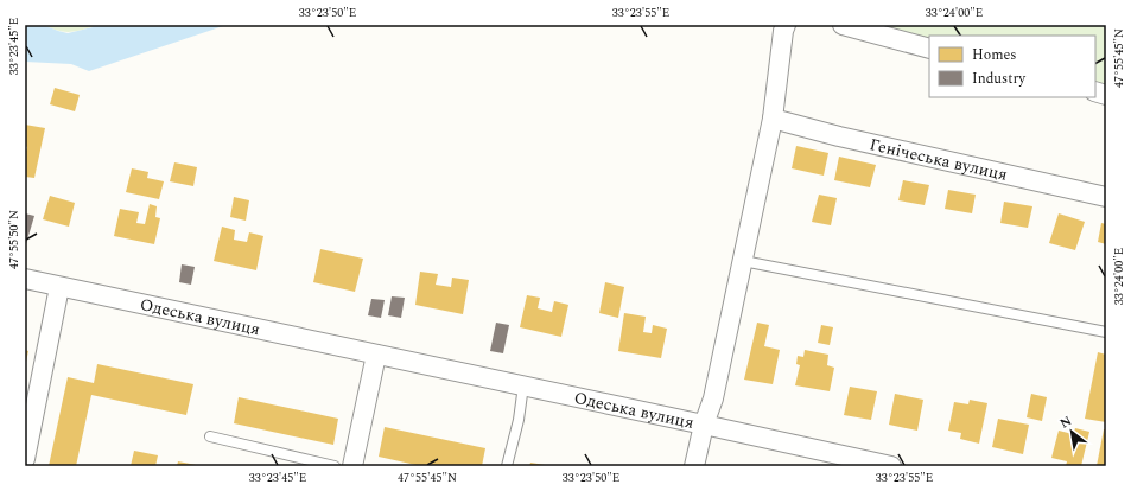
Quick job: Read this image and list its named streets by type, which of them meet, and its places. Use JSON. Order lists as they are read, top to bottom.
{
  "streets": {
    "street": ["Генічеська вулиця", "Одеська вулиця"]
  },
  "legend": ["Homes", "Industry"],
  "north": "top left",
  "coordinates": [
    "33°23'50\"E",
    "33°23'55\"E",
    "33°24'00\"E",
    "33°23'45\"E",
    "47°55'45\"N",
    "47°55'50\"N"
  ]
}
